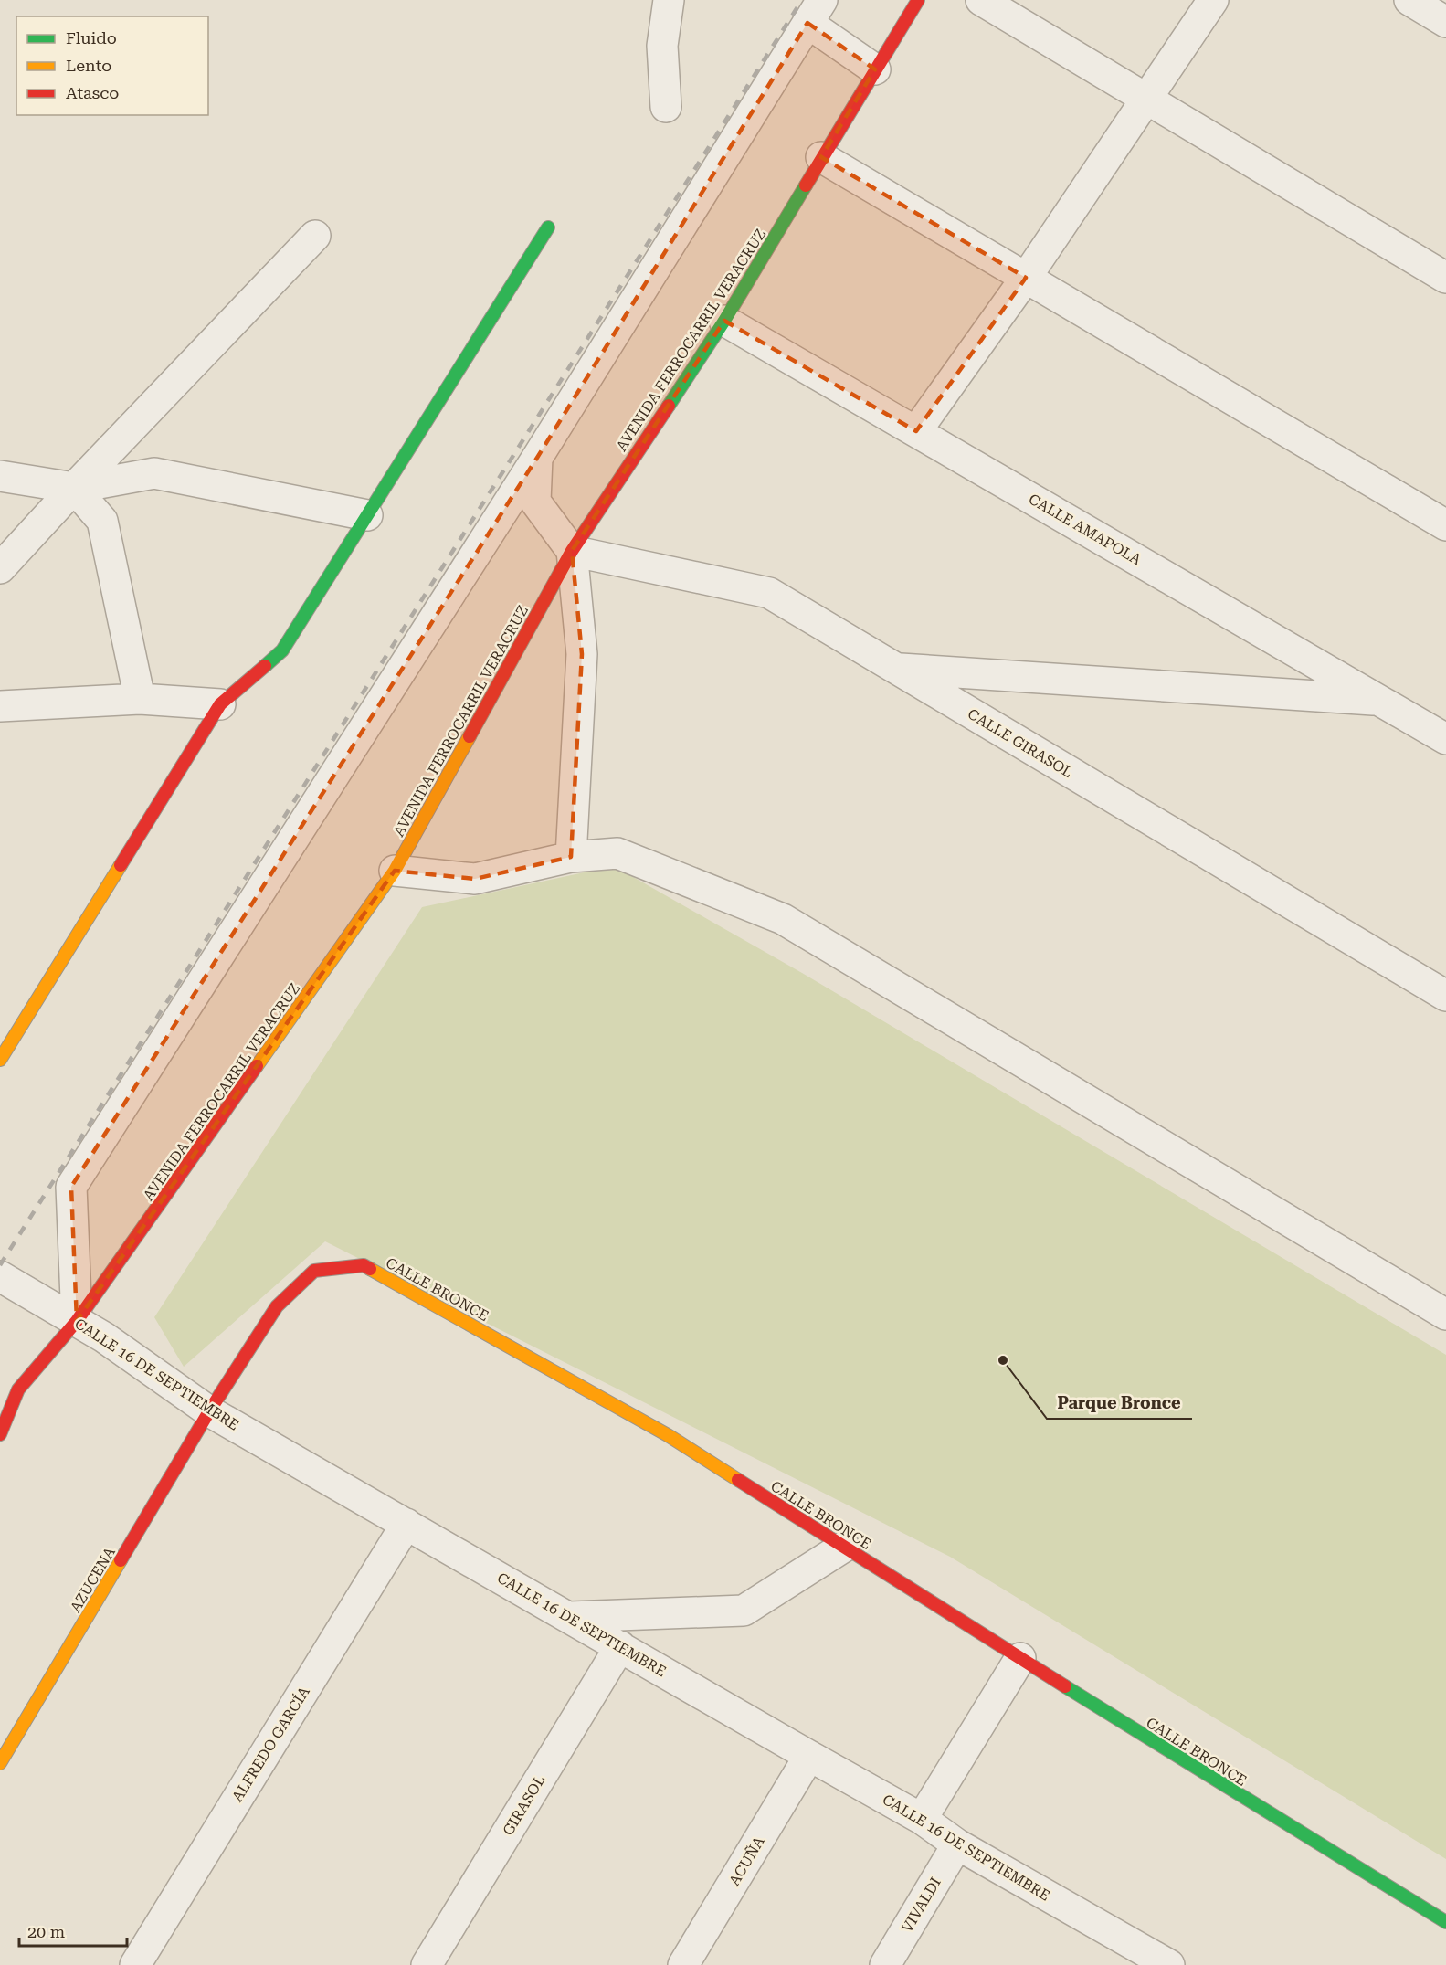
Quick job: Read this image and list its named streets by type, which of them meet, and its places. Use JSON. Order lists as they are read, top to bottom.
{
  "streets": {
    "street": [
      "AVENIDA FERROCARRIL VERACRUZ",
      "CALLE AMAPOLA",
      "CALLE GIRASOL",
      "CALLE BRONCE",
      "CALLE 16 DE SEPTIEMBRE",
      "AZUCENA",
      "ALFREDO GARCÍA",
      "GIRASOL",
      "ACUÑA",
      "VIVALDI"
    ]
  },
  "crossings": [
    ["AVENIDA FERROCARRIL VERACRUZ", "CALLE AMAPOLA"],
    ["AVENIDA FERROCARRIL VERACRUZ", "CALLE GIRASOL"],
    ["AVENIDA FERROCARRIL VERACRUZ", "CALLE 16 DE SEPTIEMBRE"],
    ["CALLE BRONCE", "CALLE 16 DE SEPTIEMBRE"],
    ["CALLE BRONCE", "AZUCENA"],
    ["CALLE 16 DE SEPTIEMBRE", "AZUCENA"],
    ["CALLE 16 DE SEPTIEMBRE", "ALFREDO GARCÍA"],
    ["CALLE 16 DE SEPTIEMBRE", "GIRASOL"],
    ["CALLE 16 DE SEPTIEMBRE", "ACUÑA"],
    ["CALLE 16 DE SEPTIEMBRE", "VIVALDI"]
  ],
  "places": ["Parque Bronce"],
  "legend": ["Fluido", "Lento", "Atasco"],
  "scale_bar": "20 m"
}
